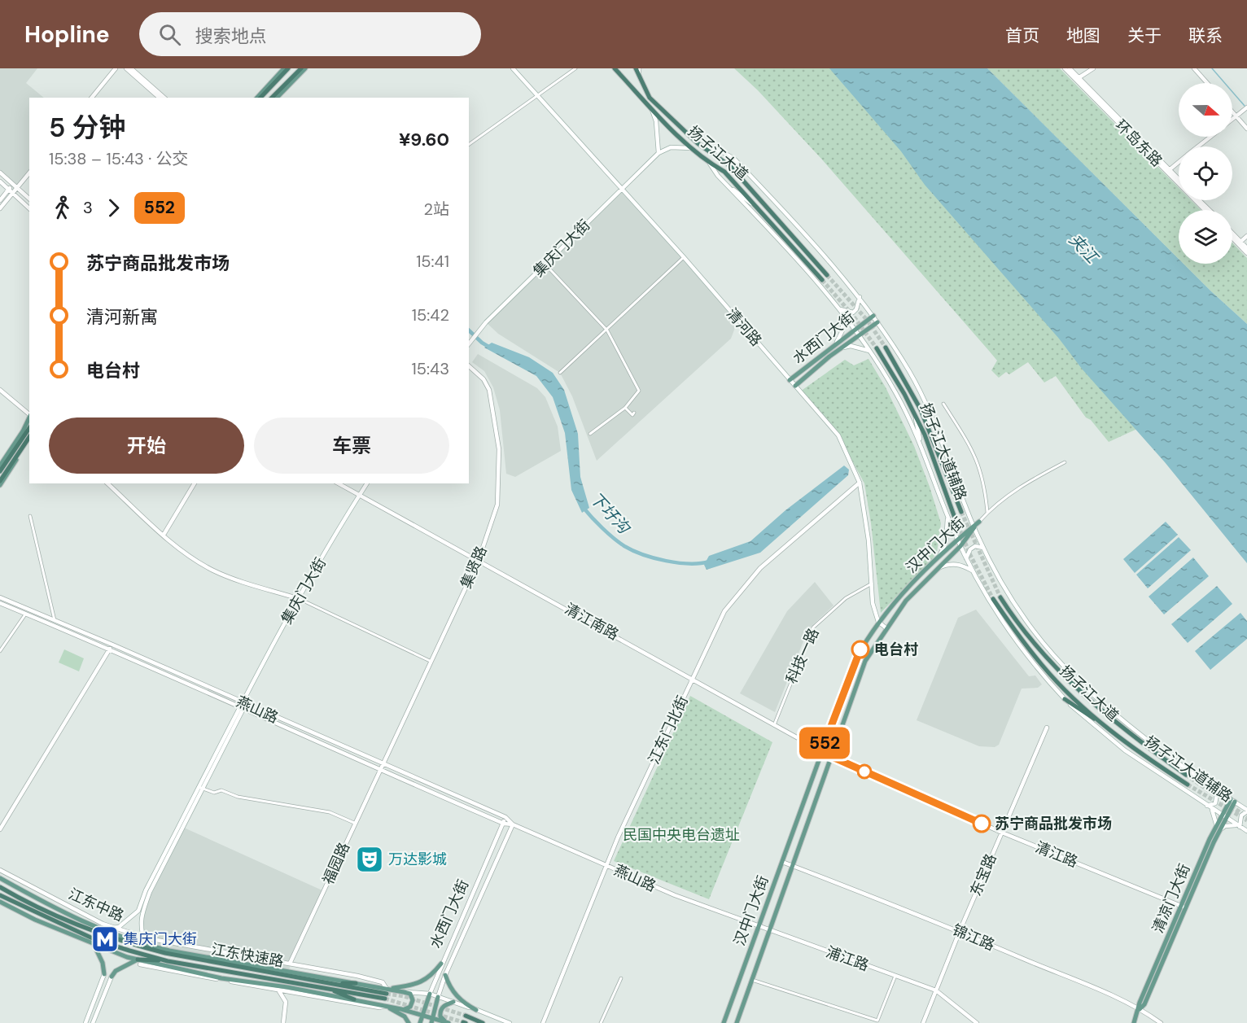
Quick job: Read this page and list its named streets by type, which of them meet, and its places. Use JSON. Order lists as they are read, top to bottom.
{
  "streets": {
    "highway": ["扬子江大道", "江东快速路"],
    "main road": [
      "水西门大街",
      "汉中门大街",
      "清凉门大街",
      "江东中路"
    ],
    "street": [
      "环岛东路",
      "集庆门大街",
      "清河路",
      "扬子江大道辅路",
      "集贤路",
      "清江南路",
      "科技一路",
      "燕山路",
      "江东门北街",
      "清江路",
      "福园路",
      "东宝路",
      "锦江路",
      "浦江路"
    ]
  },
  "crossings": [
    ["扬子江大道", "扬子江大道辅路"],
    ["集庆门大街", "清河路"],
    ["集庆门大街", "清江南路"],
    ["集庆门大街", "燕山路"],
    ["清河路", "水西门大街"],
    ["清河路", "汉中门大街"],
    ["清河路", "科技一路"],
    ["清河路", "江东门北街"],
    ["水西门大街", "扬子江大道辅路"],
    ["水西门大街", "燕山路"],
    ["扬子江大道辅路", "汉中门大街"],
    ["扬子江大道辅路", "清凉门大街"],
    ["汉中门大街", "清江南路"],
    ["汉中门大街", "燕山路"],
    ["汉中门大街", "清江路"],
    ["汉中门大街", "锦江路"],
    ["汉中门大街", "浦江路"],
    ["集贤路", "清江南路"],
    ["集贤路", "燕山路"],
    ["集贤路", "福园路"],
    ["清江南路", "科技一路"],
    ["清江南路", "江东门北街"],
    ["清江南路", "清江路"],
    ["燕山路", "江东门北街"],
    ["燕山路", "福园路"],
    ["燕山路", "浦江路"],
    ["清江路", "东宝路"],
    ["清江路", "清凉门大街"],
    ["福园路", "江东中路"],
    ["东宝路", "锦江路"],
    ["东宝路", "浦江路"],
    ["清凉门大街", "锦江路"],
    ["江东中路", "江东快速路"]
  ],
  "water": ["夹江", "下圩沟"],
  "parks": ["民国中央电台遗址"],
  "places": {
    "other": ["电台村", "苏宁商品批发市场"],
    "theatre": ["万达影城"],
    "metro station": ["集庆门大街"]
  },
  "lines": ["bus line 552"],
  "north": "right",
  "page": {
    "header": "Hopline",
    "search": "搜索地点",
    "nav": [
      "首页",
      "地图",
      "关于",
      "联系"
    ],
    "on_map": "552",
    "heading": ["5 分钟", "15:38 – 15:43 · 公交", "¥9.60"],
    "legs": ["3", "552", "2站"],
    "list": [
      {
        "name": "苏宁商品批发市场",
        "value": "15:41"
      },
      {
        "name": "清河新寓",
        "value": "15:42"
      },
      {
        "name": "电台村",
        "value": "15:43"
      }
    ],
    "buttons": ["开始", "车票"]
  }
}
